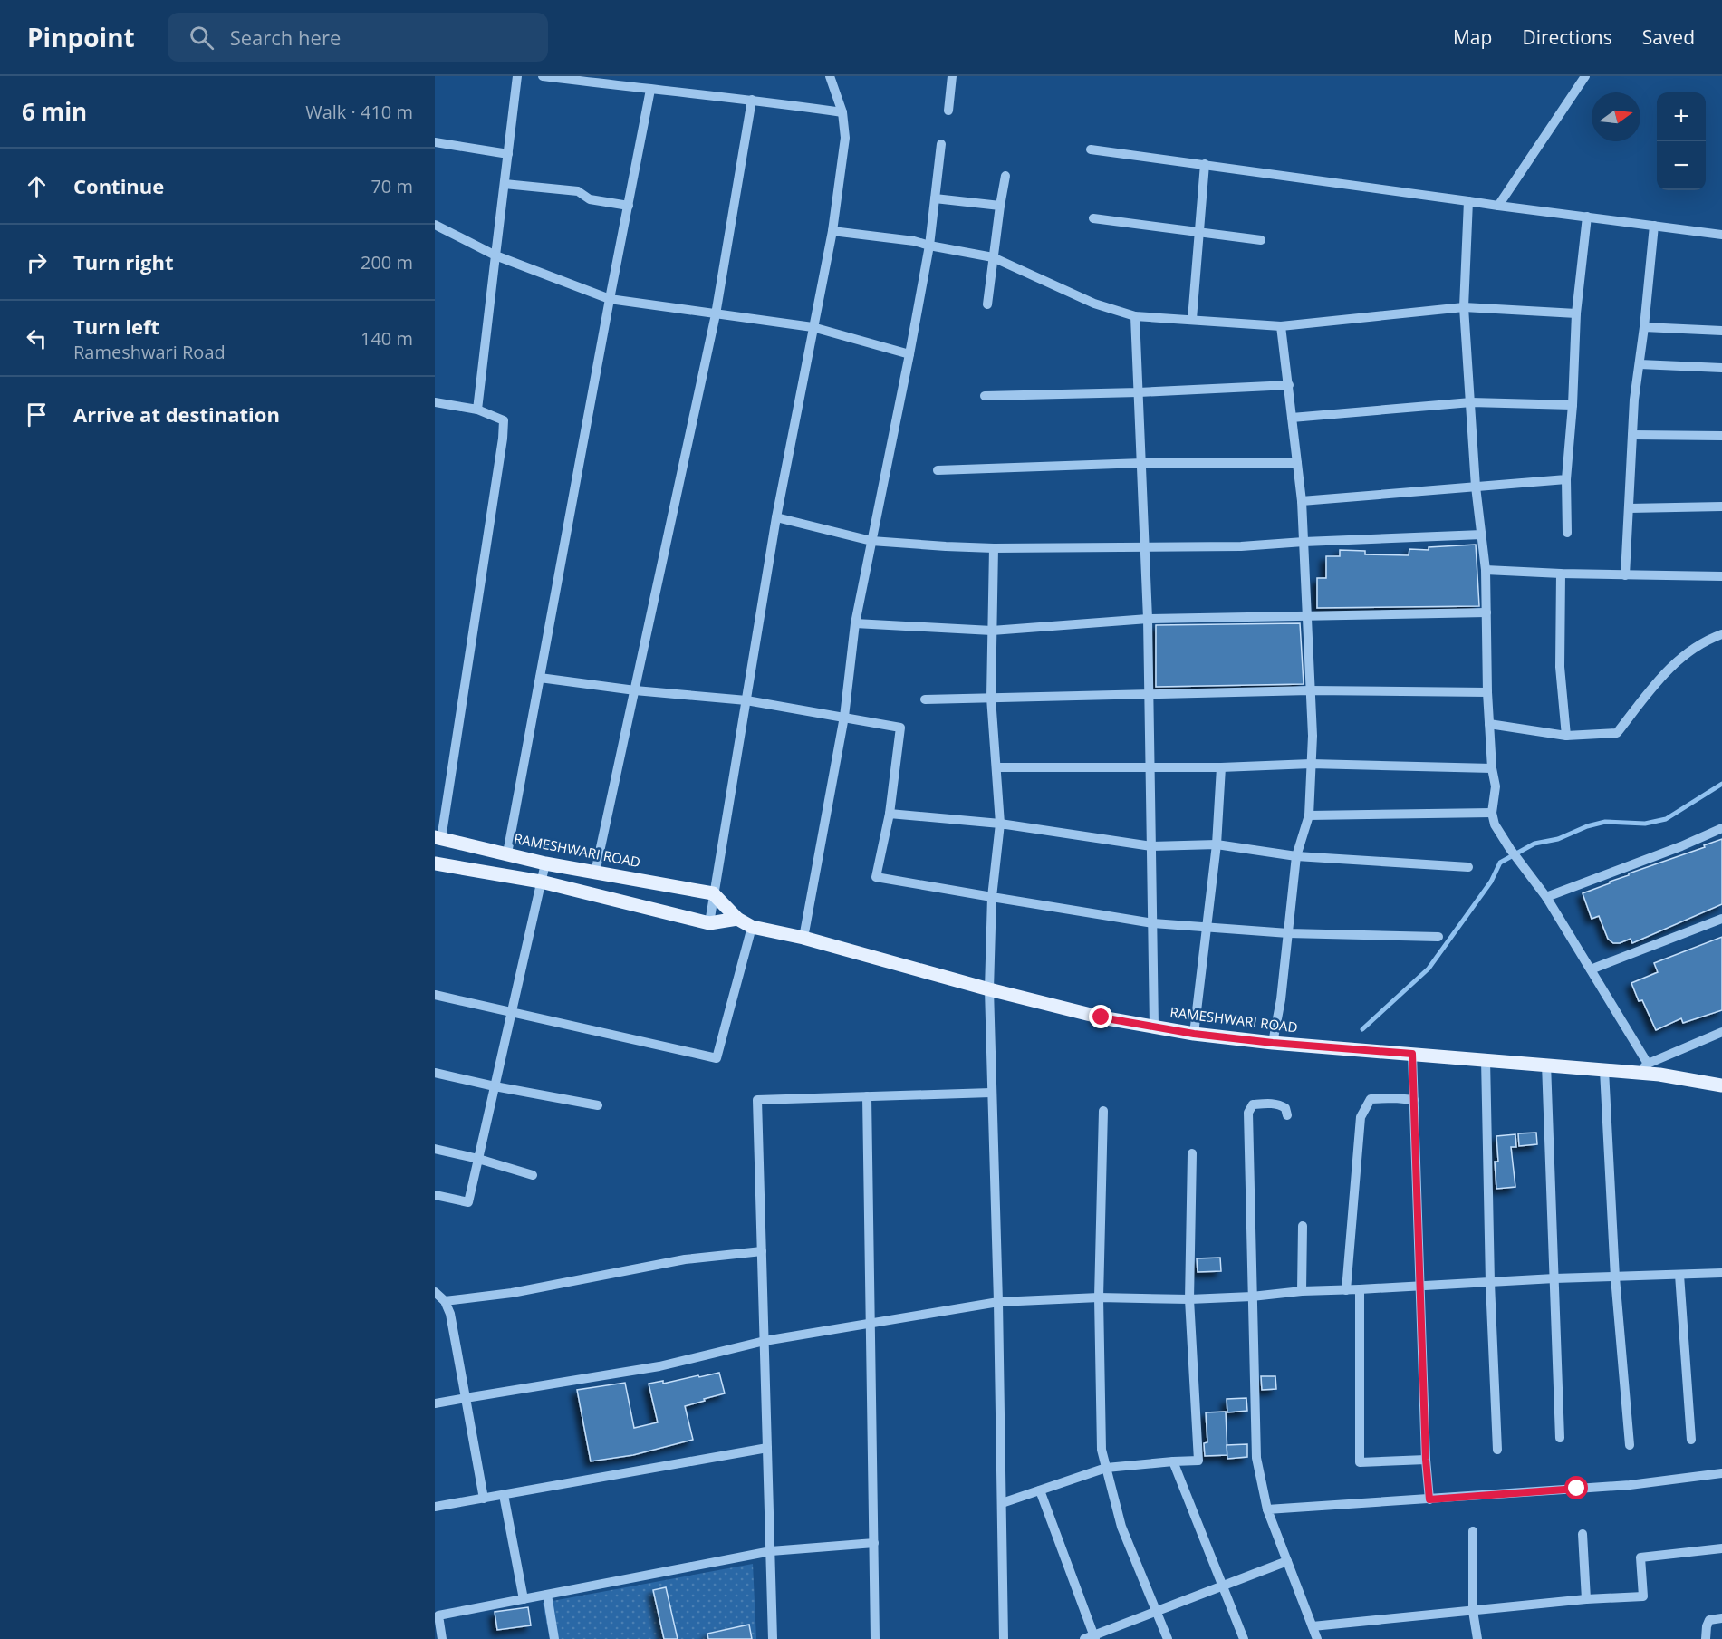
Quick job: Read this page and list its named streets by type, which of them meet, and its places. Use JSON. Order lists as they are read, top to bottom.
{
  "streets": {
    "main road": ["RAMESHWARI ROAD"]
  },
  "north": "right",
  "page": {
    "header": "Pinpoint",
    "search": "Search here",
    "nav": ["Map", "Directions", "Saved"],
    "heading": ["6 min", "Walk · 410 m"],
    "map_buttons": ["+", "−"],
    "list": [
      ["Continue", "70 m"],
      ["Turn right", "200 m"],
      ["Turn left", "Rameshwari Road", "140 m"],
      "Arrive at destination"
    ]
  }
}
